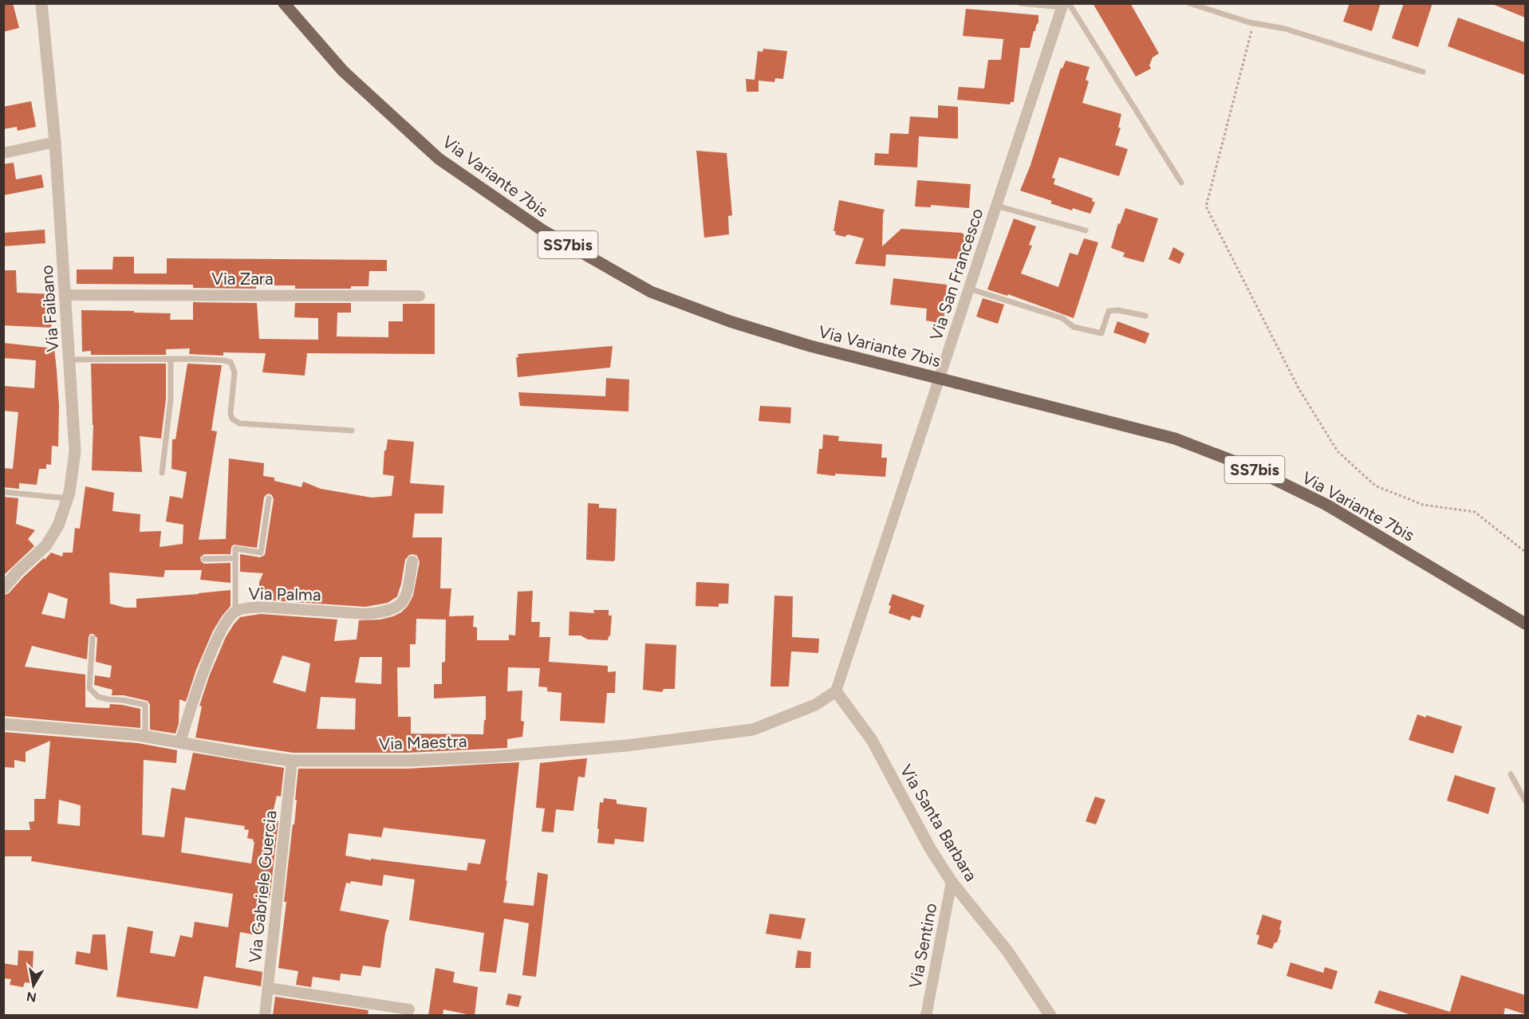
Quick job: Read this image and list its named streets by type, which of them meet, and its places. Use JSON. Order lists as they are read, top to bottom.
{
  "streets": {
    "main road": ["Via Variante 7bis", "SS7bis"],
    "street": [
      "Via San Francesco",
      "Via Zara",
      "Via Faibano",
      "Via Palma",
      "Via Maestra",
      "Via Santa Barbara",
      "Via Gabriele Guercia",
      "Via Sentino"
    ]
  },
  "crossings": [
    ["Via San Francesco", "Via Maestra"],
    ["Via San Francesco", "Via Santa Barbara"],
    ["Via Zara", "Via Faibano"],
    ["Via Palma", "Via Maestra"],
    ["Via Maestra", "Via Santa Barbara"],
    ["Via Maestra", "Via Gabriele Guercia"],
    ["Via Santa Barbara", "Via Sentino"]
  ],
  "north": "bottom"
}
